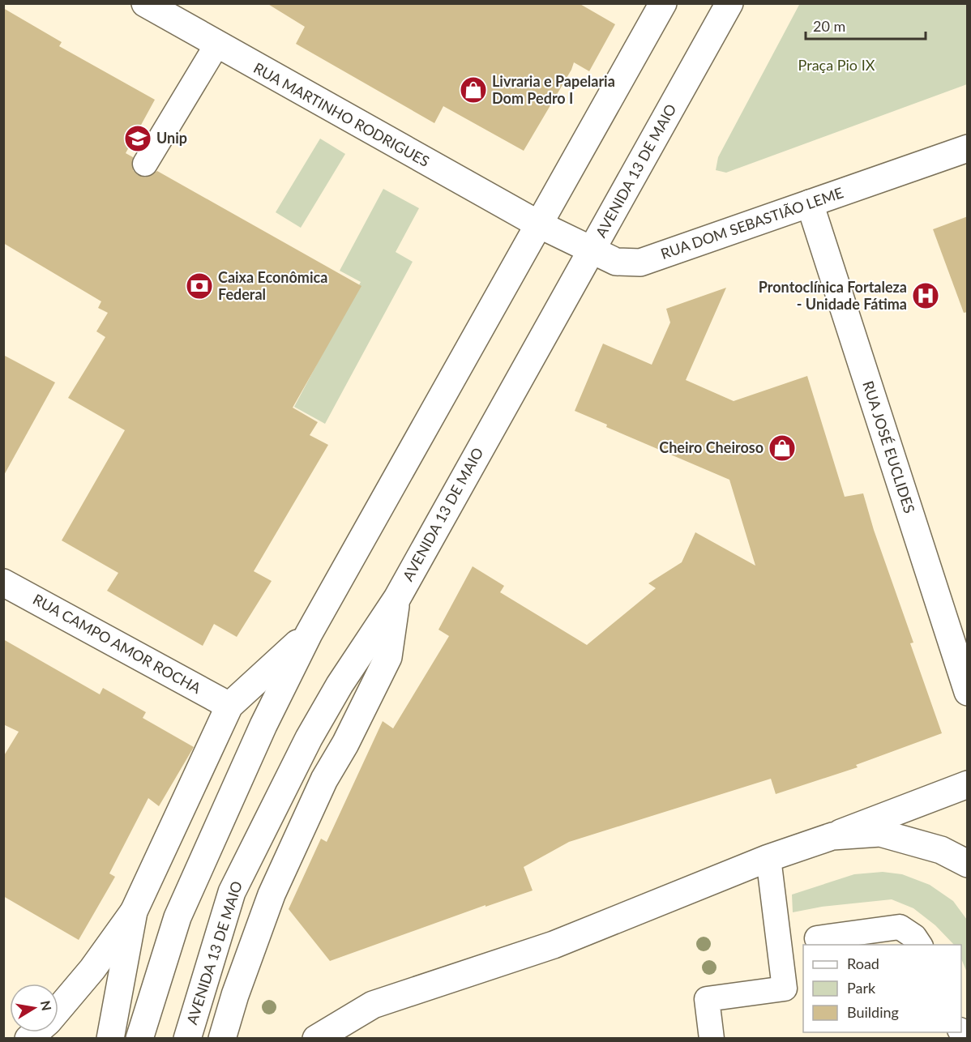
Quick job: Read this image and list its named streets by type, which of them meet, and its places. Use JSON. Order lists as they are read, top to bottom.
{
  "streets": {
    "main road": [
      "RUA MARTINHO RODRIGUES",
      "AVENIDA 13 DE MAIO",
      "RUA DOM SEBASTIÃO LEME",
      "RUA JOSÉ EUCLIDES",
      "RUA CAMPO AMOR ROCHA"
    ]
  },
  "crossings": [
    ["RUA MARTINHO RODRIGUES", "RUA DOM SEBASTIÃO LEME"],
    ["AVENIDA 13 DE MAIO", "RUA DOM SEBASTIÃO LEME"],
    ["RUA DOM SEBASTIÃO LEME", "RUA JOSÉ EUCLIDES"]
  ],
  "parks": ["Praça Pio IX"],
  "places": {
    "shop": ["Livraria e Papelaria Dom Pedro I", "Cheiro Cheiroso"],
    "school or university": ["Unip"],
    "bank": ["Caixa Econômica Federal"],
    "hospital": ["Prontoclínica Fortaleza - Unidade Fátima"]
  },
  "legend": ["Road", "Park", "Building"],
  "scale_bar": "20 m",
  "north": "right"
}
